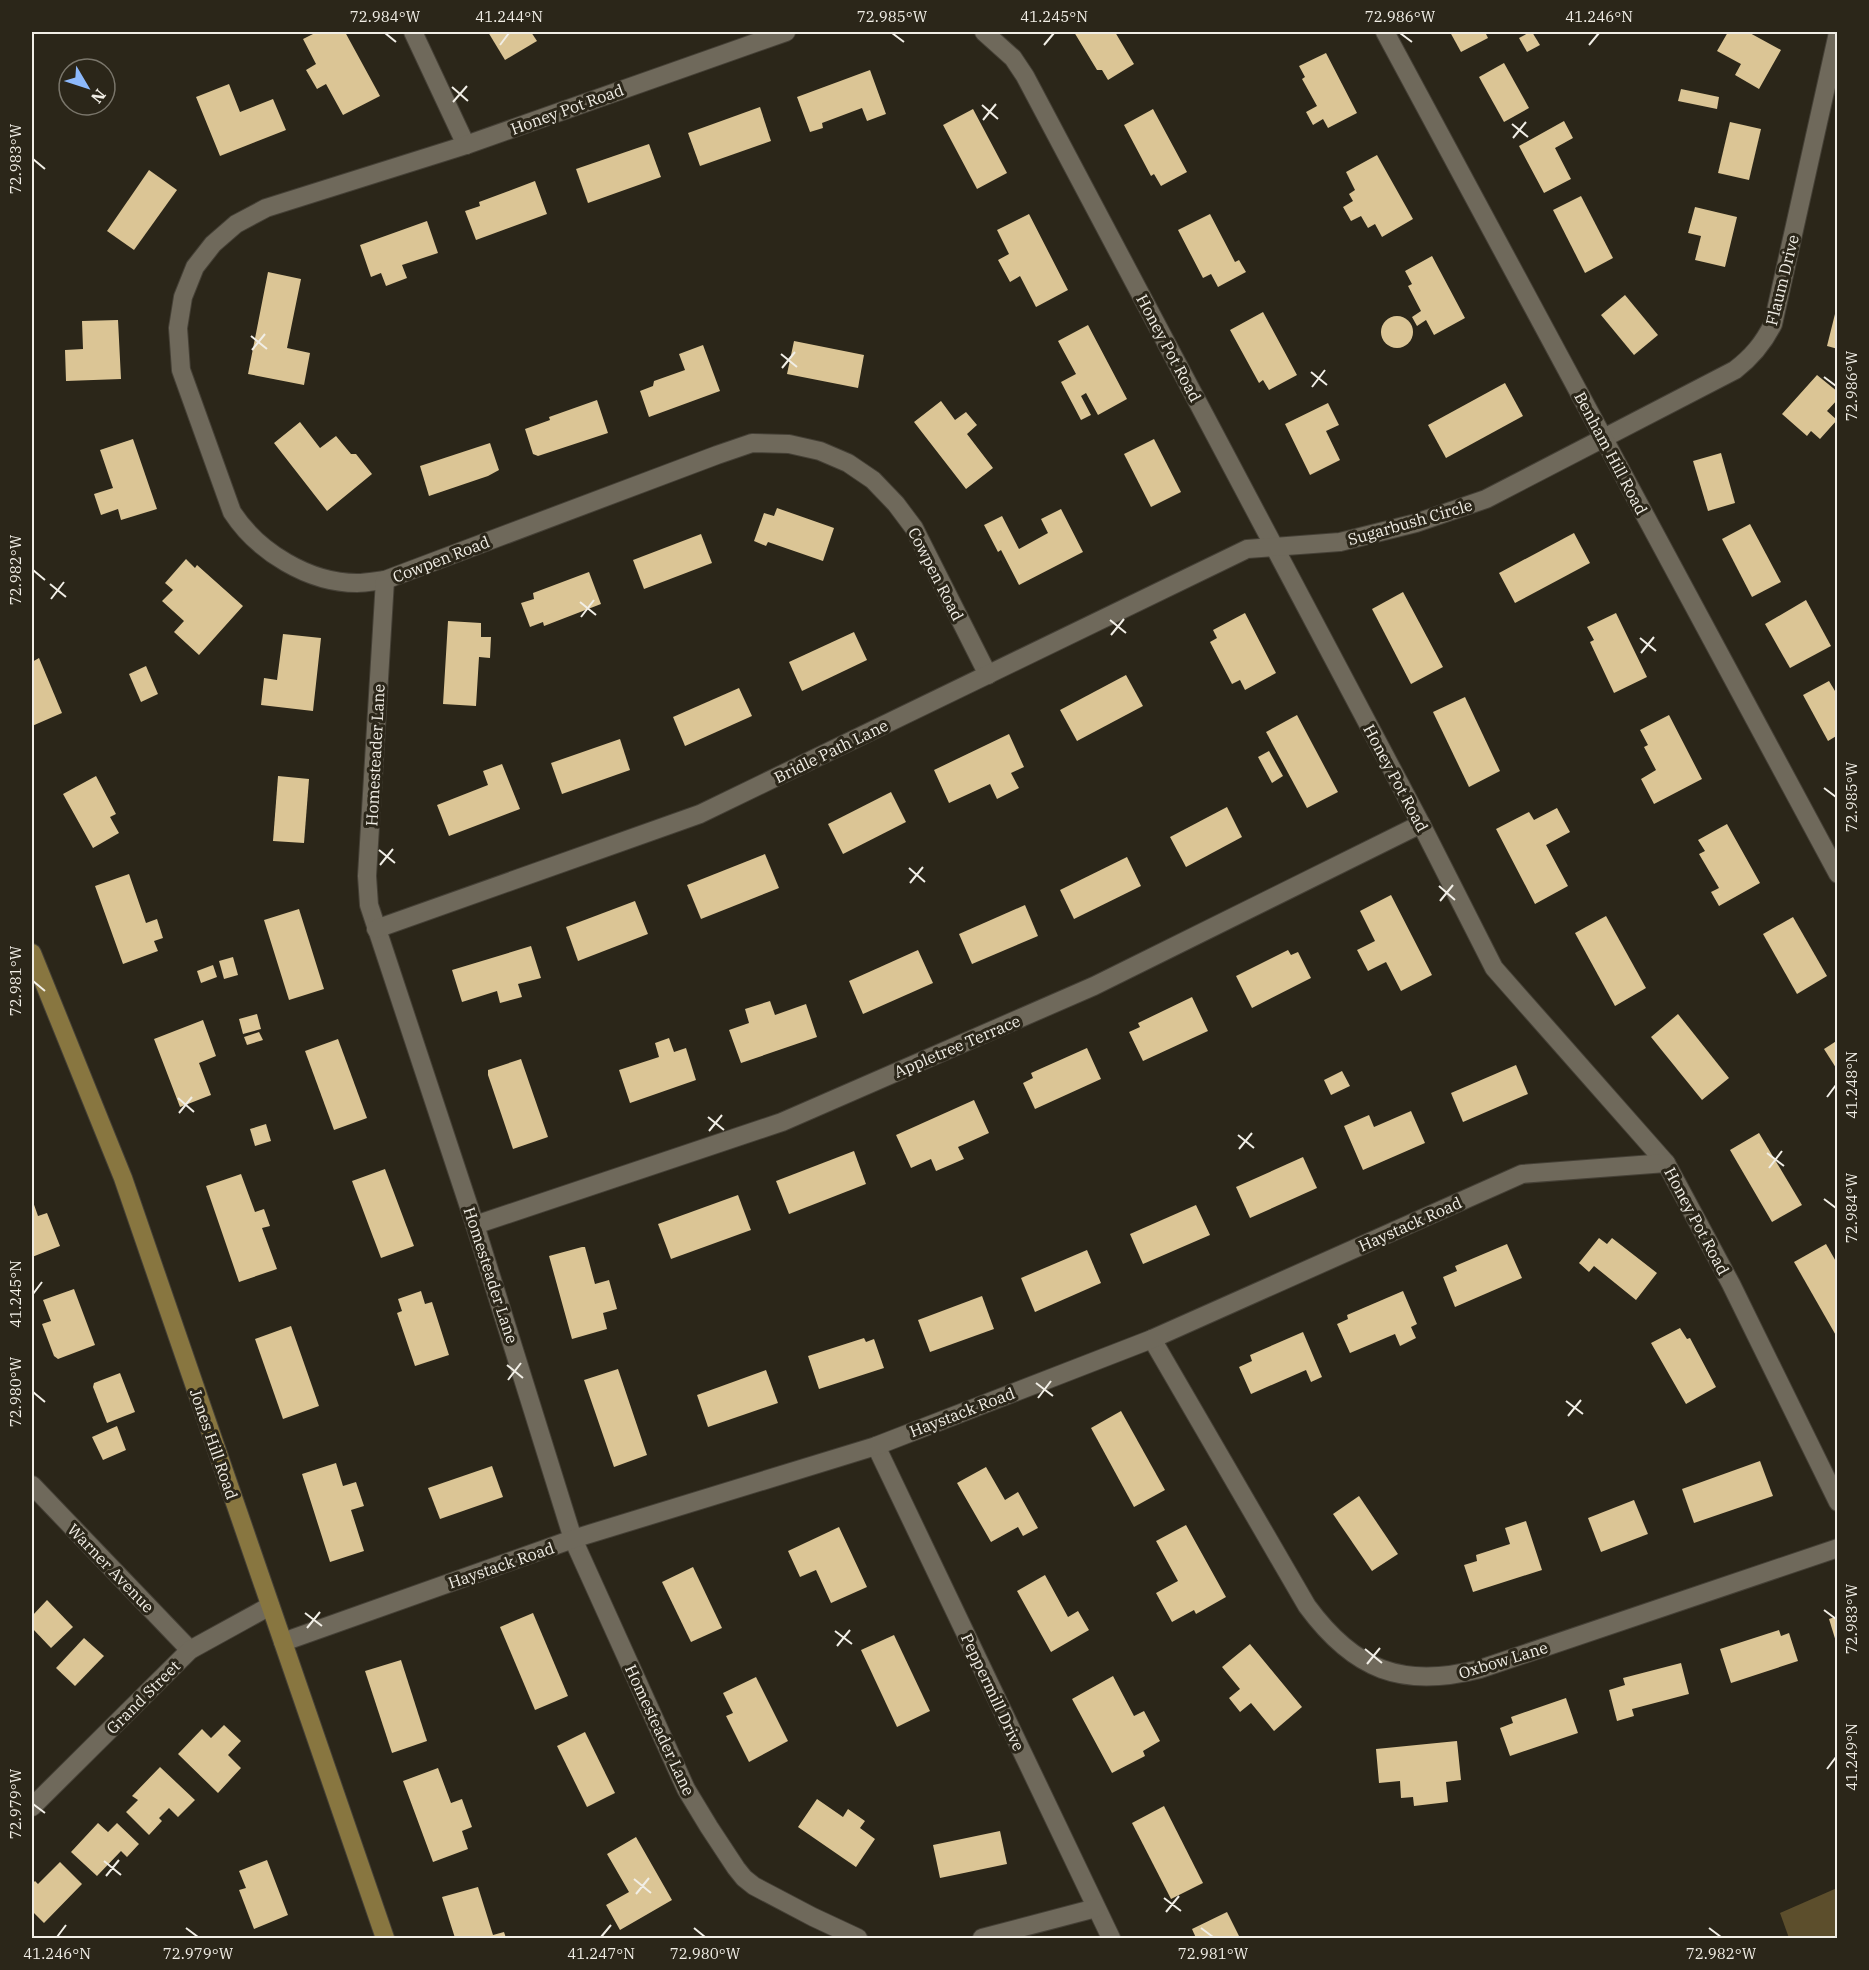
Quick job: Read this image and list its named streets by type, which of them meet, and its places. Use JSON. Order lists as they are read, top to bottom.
{
  "streets": {
    "main road": ["Jones Hill Road"],
    "street": [
      "Honey Pot Road",
      "Flaum Drive",
      "Benham Hill Road",
      "Sugarbush Circle",
      "Cowpen Road",
      "Bridle Path Lane",
      "Homesteader Lane",
      "Appletree Terrace",
      "Haystack Road",
      "Warner Avenue",
      "Oxbow Lane",
      "Peppermill Drive",
      "Grand Street"
    ]
  },
  "crossings": [
    ["Honey Pot Road", "Sugarbush Circle"],
    ["Honey Pot Road", "Cowpen Road"],
    ["Honey Pot Road", "Bridle Path Lane"],
    ["Honey Pot Road", "Appletree Terrace"],
    ["Honey Pot Road", "Haystack Road"],
    ["Flaum Drive", "Benham Hill Road"],
    ["Flaum Drive", "Sugarbush Circle"],
    ["Benham Hill Road", "Sugarbush Circle"],
    ["Sugarbush Circle", "Bridle Path Lane"],
    ["Cowpen Road", "Bridle Path Lane"],
    ["Cowpen Road", "Homesteader Lane"],
    ["Bridle Path Lane", "Homesteader Lane"],
    ["Homesteader Lane", "Appletree Terrace"],
    ["Homesteader Lane", "Haystack Road"],
    ["Haystack Road", "Jones Hill Road"],
    ["Haystack Road", "Oxbow Lane"],
    ["Haystack Road", "Peppermill Drive"],
    ["Jones Hill Road", "Grand Street"],
    ["Warner Avenue", "Grand Street"]
  ],
  "north": "bottom right",
  "coordinates": [
    "72.984°W",
    "41.244°N",
    "72.985°W",
    "41.245°N",
    "72.986°W",
    "41.246°N",
    "72.983°W",
    "72.982°W",
    "72.981°W",
    "41.248°N",
    "72.980°W",
    "41.249°N",
    "72.979°W",
    "41.247°N"
  ]
}
